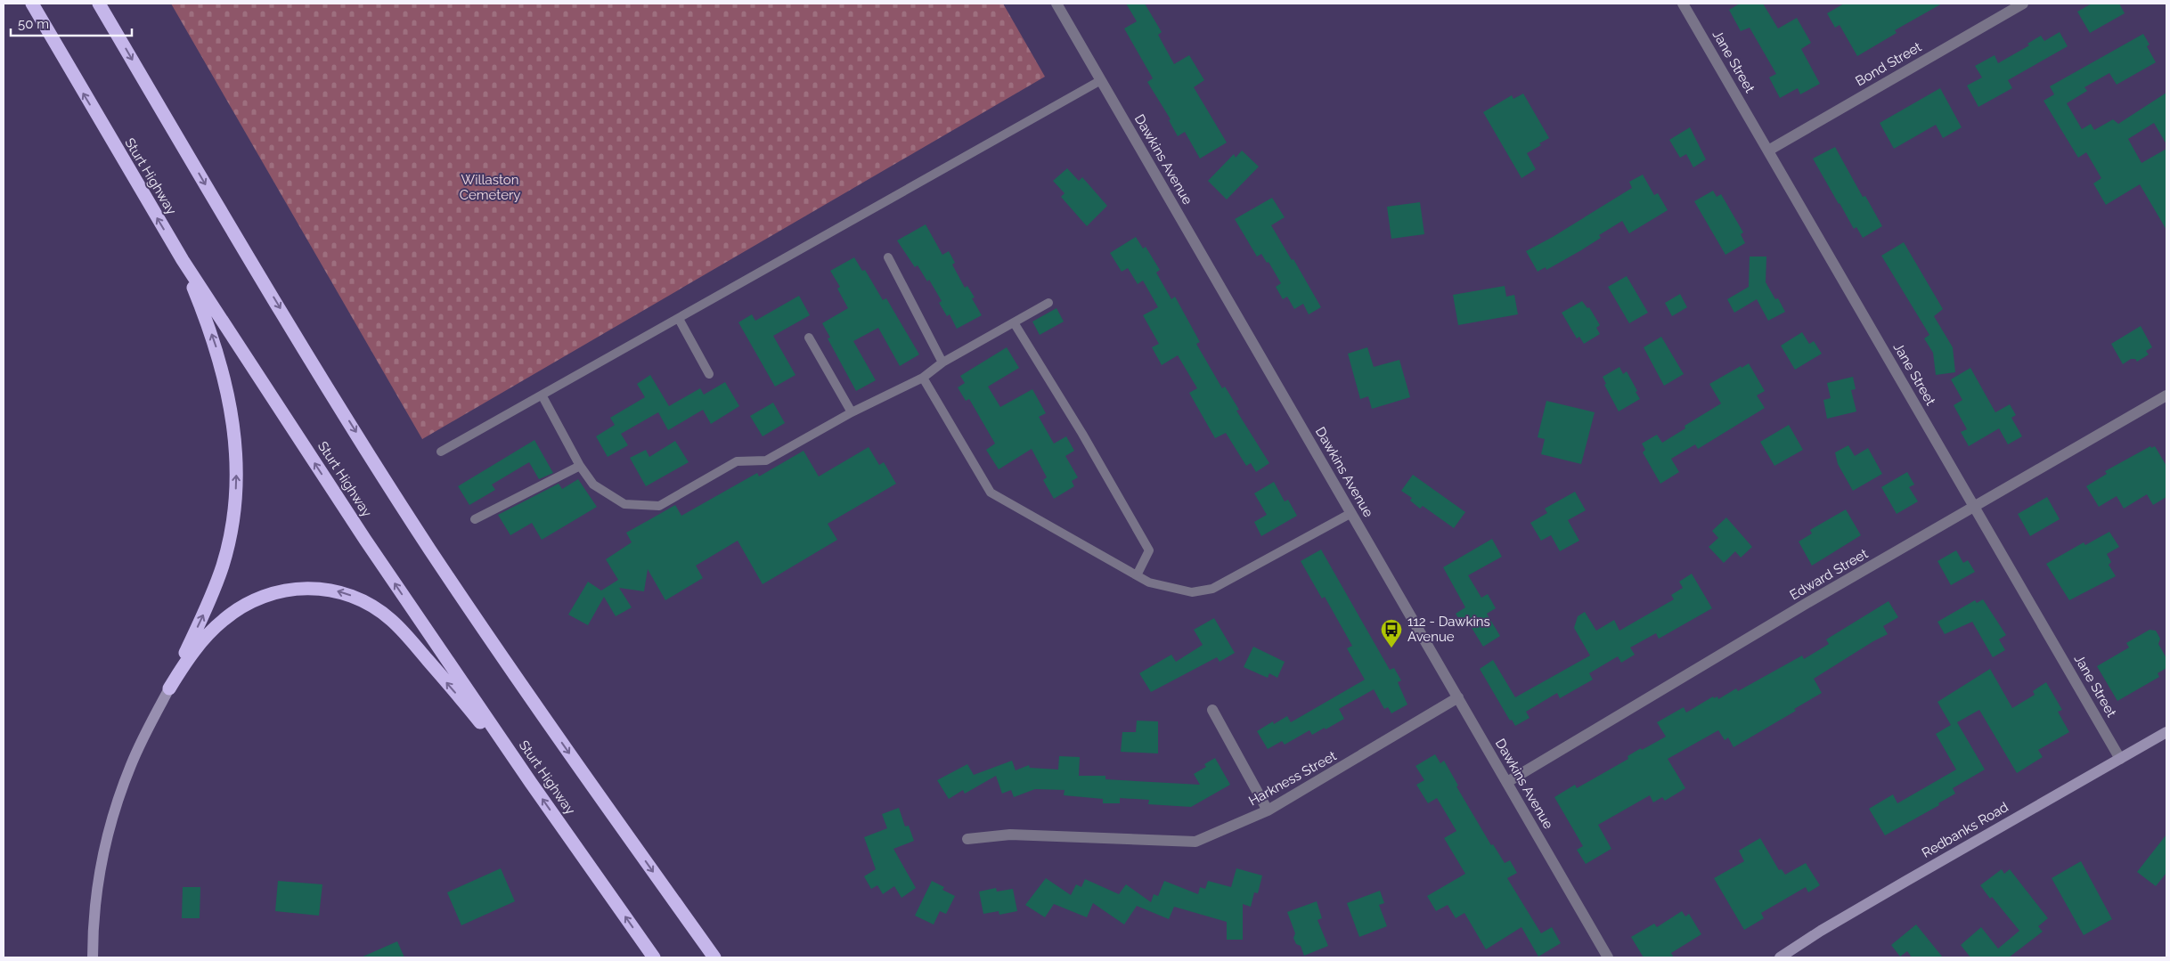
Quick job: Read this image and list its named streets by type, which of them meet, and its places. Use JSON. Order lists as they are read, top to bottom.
{
  "streets": {
    "highway": ["Sturt Highway"],
    "main road": ["Redbanks Road"],
    "street": [
      "Jane Street",
      "Bond Street",
      "Dawkins Avenue",
      "Edward Street",
      "Harkness Street"
    ]
  },
  "crossings": [
    ["Jane Street", "Bond Street"],
    ["Jane Street", "Edward Street"],
    ["Jane Street", "Redbanks Road"],
    ["Dawkins Avenue", "Edward Street"],
    ["Dawkins Avenue", "Harkness Street"]
  ],
  "parks": ["Willaston Cemetery"],
  "places": {
    "bus stop": ["112 - Dawkins Avenue"]
  },
  "scale_bar": "50 m"
}
